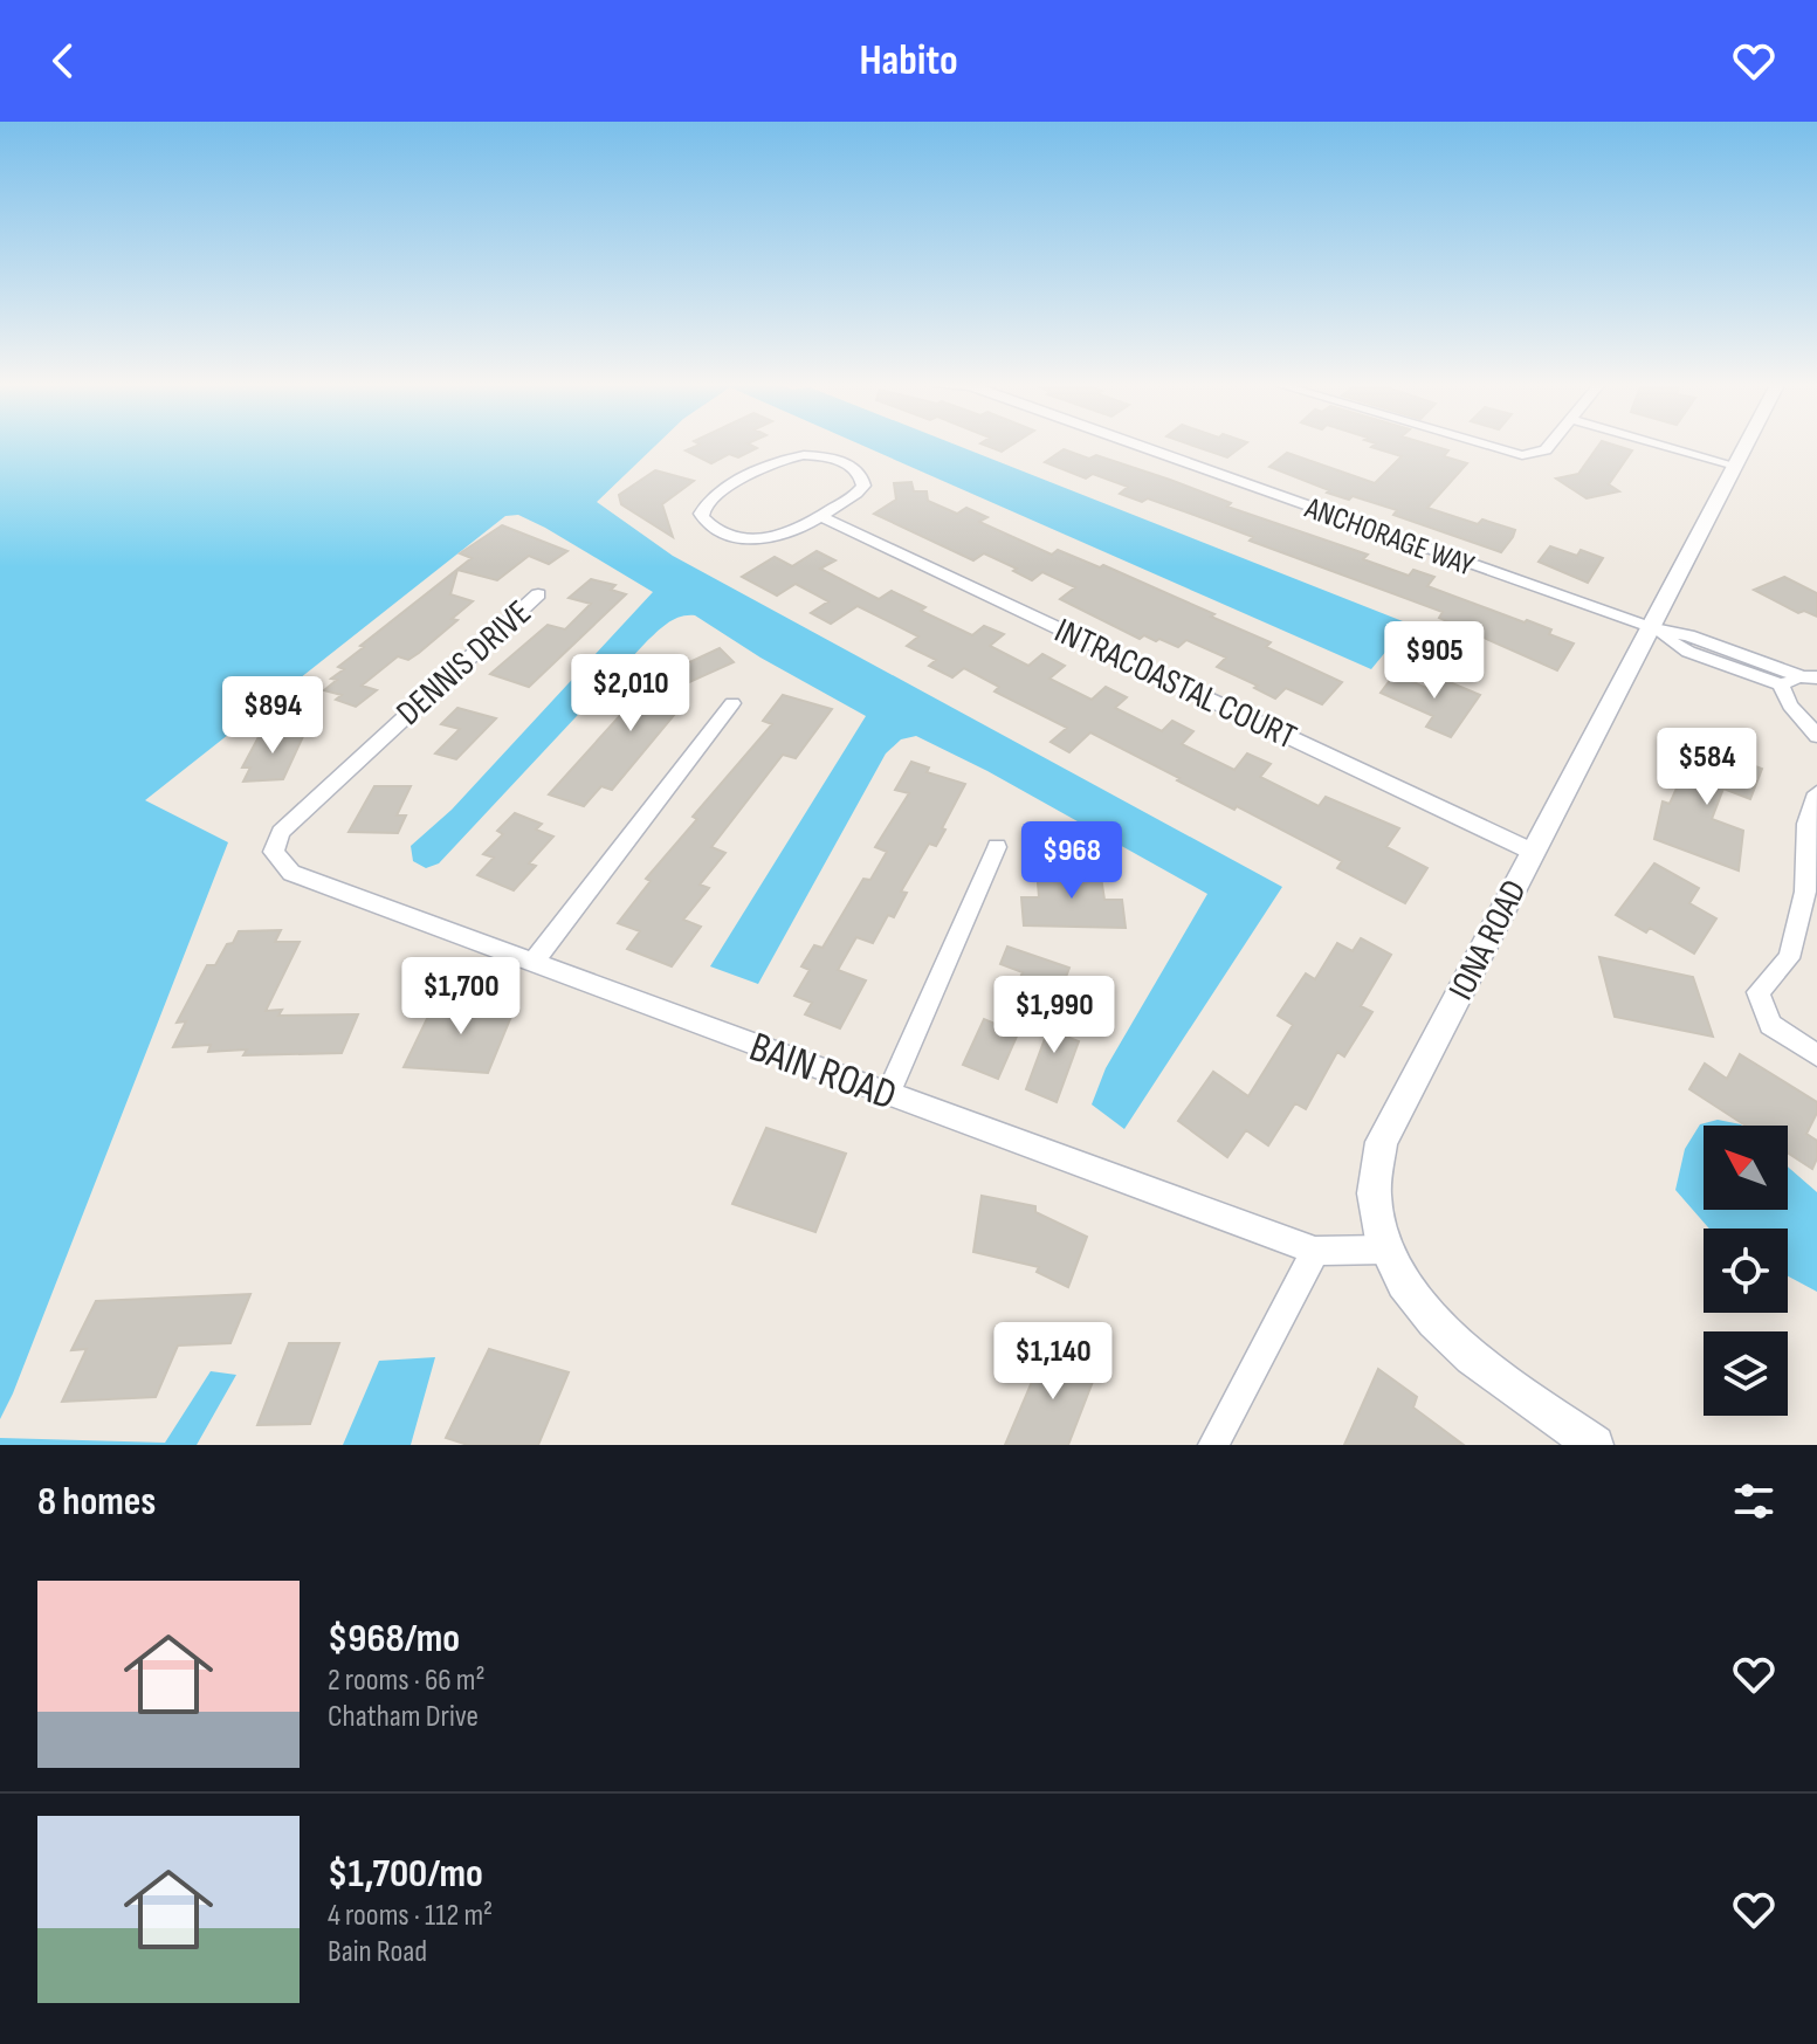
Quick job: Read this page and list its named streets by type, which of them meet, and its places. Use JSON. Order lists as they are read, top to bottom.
{
  "streets": {
    "street": [
      "ANCHORAGE WAY",
      "DENNIS DRIVE",
      "INTRACOASTAL COURT",
      "IONA ROAD",
      "BAIN ROAD"
    ]
  },
  "crossings": [
    ["ANCHORAGE WAY", "IONA ROAD"],
    ["DENNIS DRIVE", "BAIN ROAD"],
    ["INTRACOASTAL COURT", "IONA ROAD"],
    ["IONA ROAD", "BAIN ROAD"]
  ],
  "north": "top left",
  "page": {
    "header": "Habito",
    "price": [
      "$905",
      "$2,010",
      "$894",
      "$584",
      "$968",
      "$1,700",
      "$1,990",
      "$1,140"
    ],
    "heading": "8 homes",
    "list": [
      {
        "name": "$968/mo",
        "note": "2 rooms · 66 m² · Chatham Drive"
      },
      {
        "name": "$1,700/mo",
        "note": "4 rooms · 112 m² · Bain Road"
      }
    ]
  }
}
